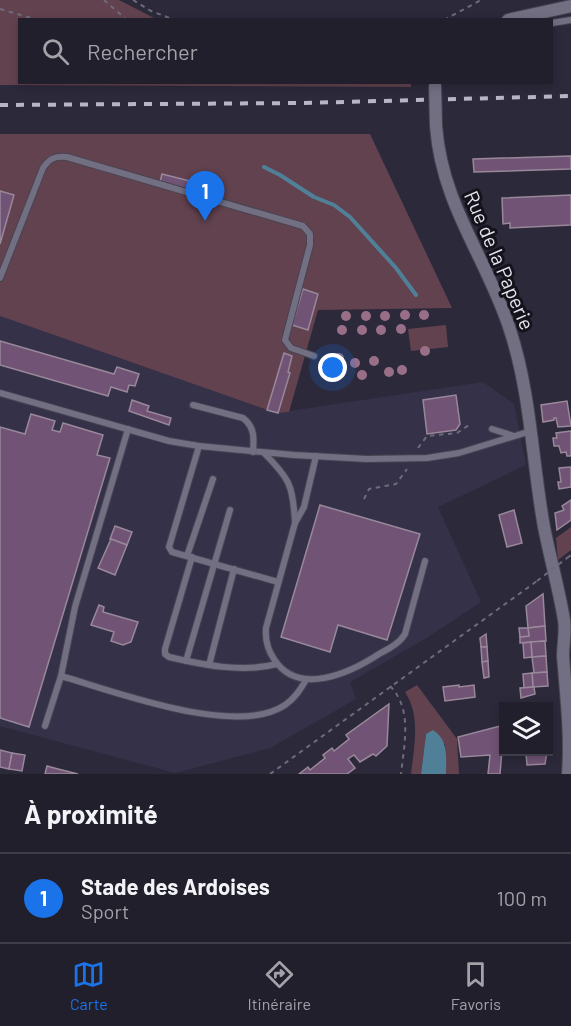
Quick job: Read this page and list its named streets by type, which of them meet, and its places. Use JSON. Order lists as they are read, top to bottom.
{
  "streets": {
    "street": ["Rue de la Paperie"]
  },
  "page": {
    "search": "Rechercher",
    "pins": "1",
    "heading": "À proximité",
    "list": [
      {
        "mark": "1",
        "name": "Stade des Ardoises",
        "note": "Sport",
        "value": "100 m"
      }
    ],
    "nav": ["Carte", "Itinéraire", "Favoris"]
  }
}
